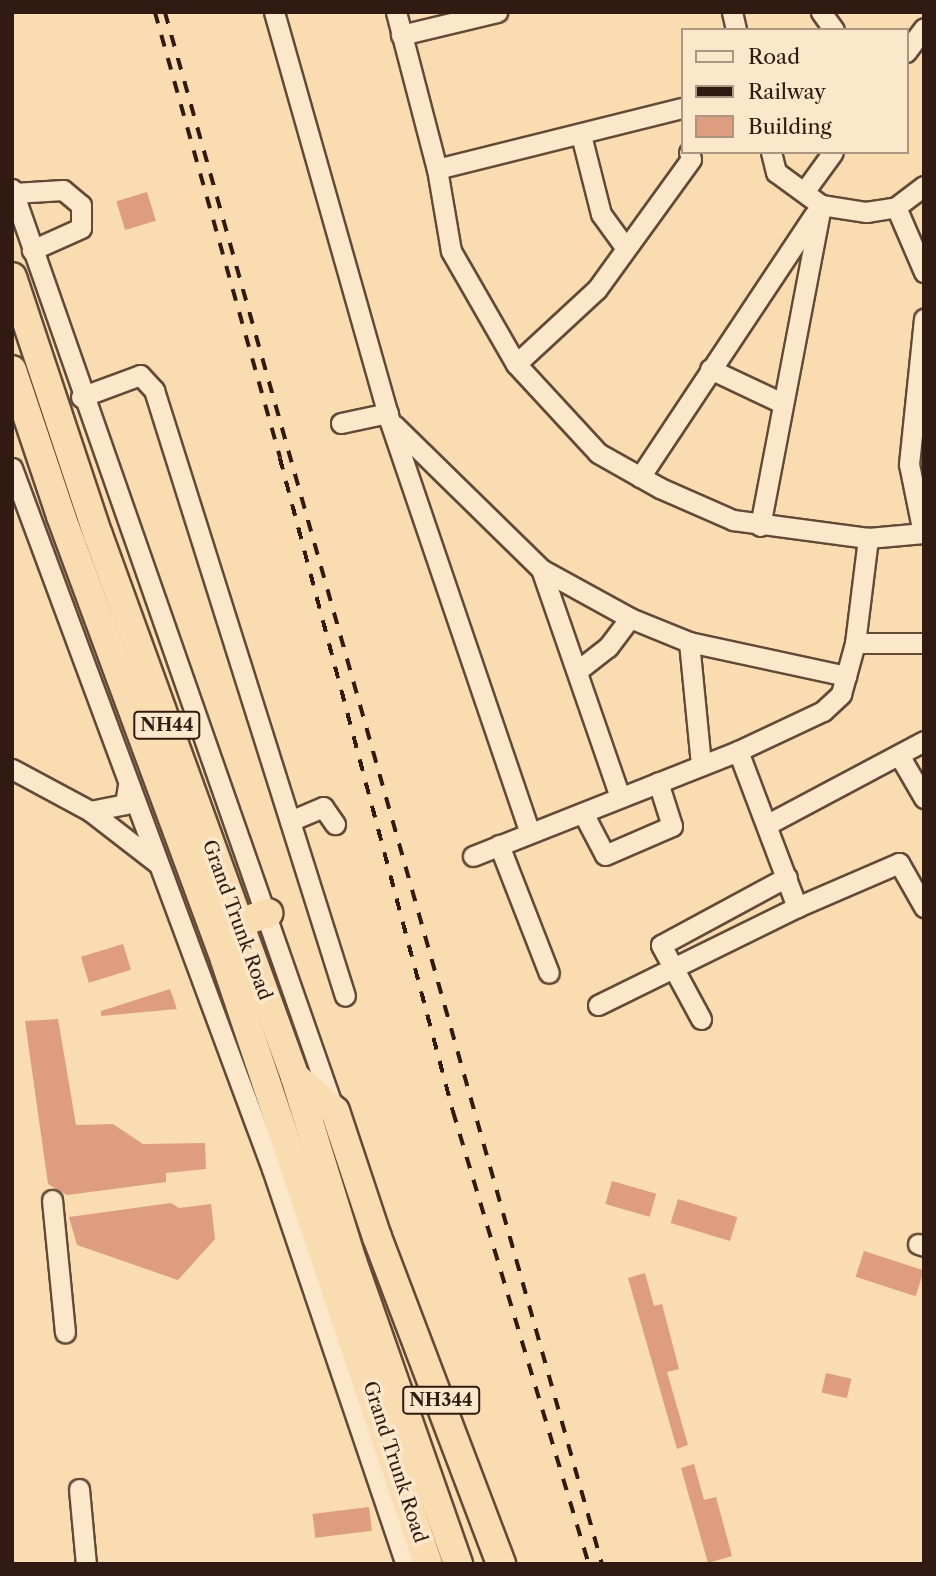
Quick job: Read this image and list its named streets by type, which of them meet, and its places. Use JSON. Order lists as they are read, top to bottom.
{
  "streets": {
    "highway": ["NH44", "Grand Trunk Road", "NH344"]
  },
  "legend": ["Road", "Railway", "Building"]
}
